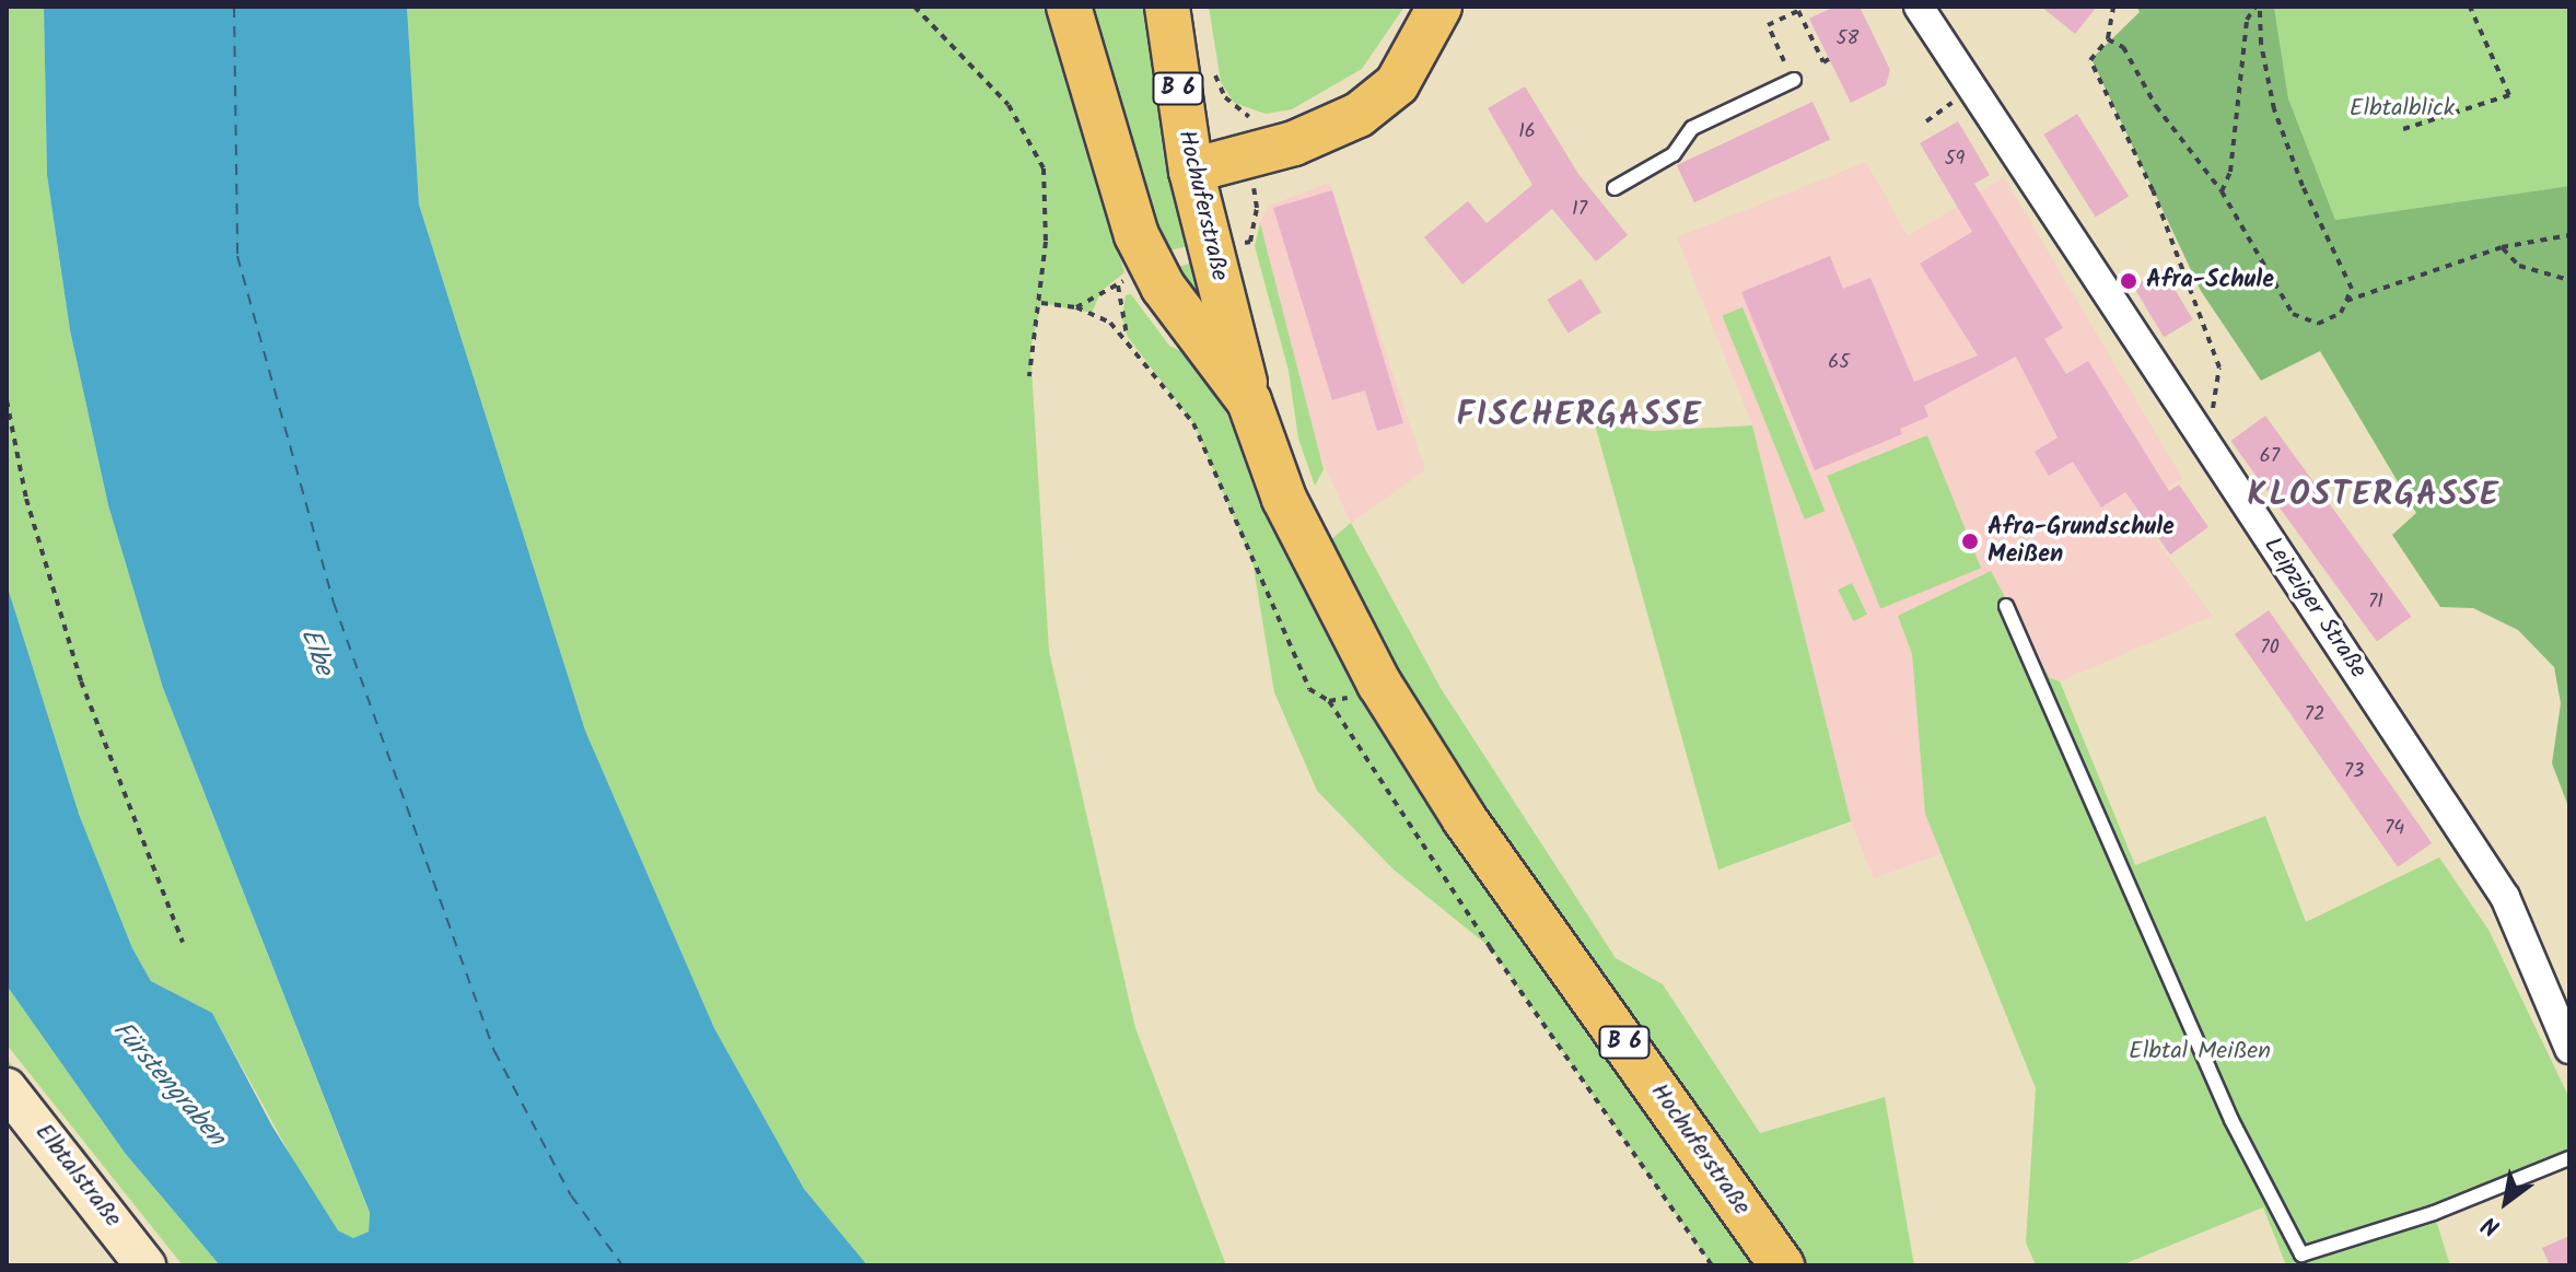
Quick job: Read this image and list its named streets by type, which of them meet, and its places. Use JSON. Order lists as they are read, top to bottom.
{
  "streets": {
    "main road": ["B 6", "Hochuferstraße"],
    "street": ["Leipziger Straße", "Elbtalstraße"]
  },
  "districts": ["FISCHERGASSE", "KLOSTERGASSE"],
  "water": ["Elbe", "Fürstengraben"],
  "parks": ["Elbtalblick", "Elbtal Meißen"],
  "places": ["Afra-Schule", "Afra-Grundschule Meißen"],
  "house_numbers": [
    "58",
    "16",
    "59",
    "17",
    "65",
    "67",
    "71",
    "70",
    "72",
    "73",
    "74"
  ],
  "north": "bottom left"
}
